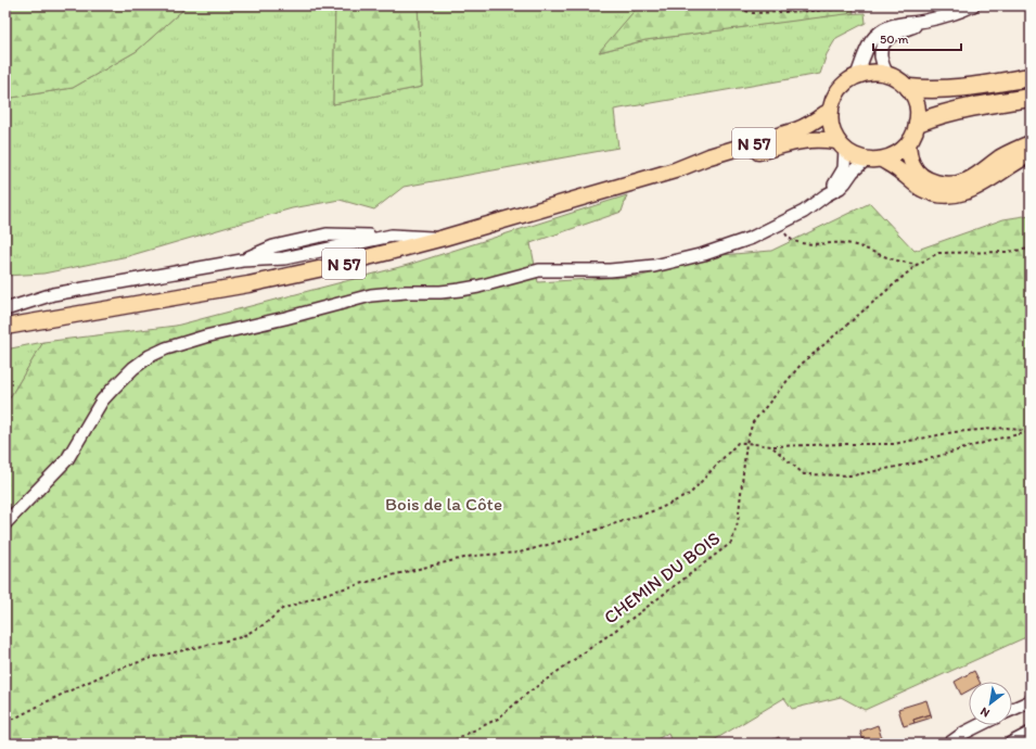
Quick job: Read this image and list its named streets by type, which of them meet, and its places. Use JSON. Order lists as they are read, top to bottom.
{
  "streets": {
    "main road": ["N 57"],
    "path": ["CHEMIN DU BOIS"]
  },
  "parks": ["Bois de la Côte"],
  "scale_bar": "50 m",
  "north": "bottom left"
}
